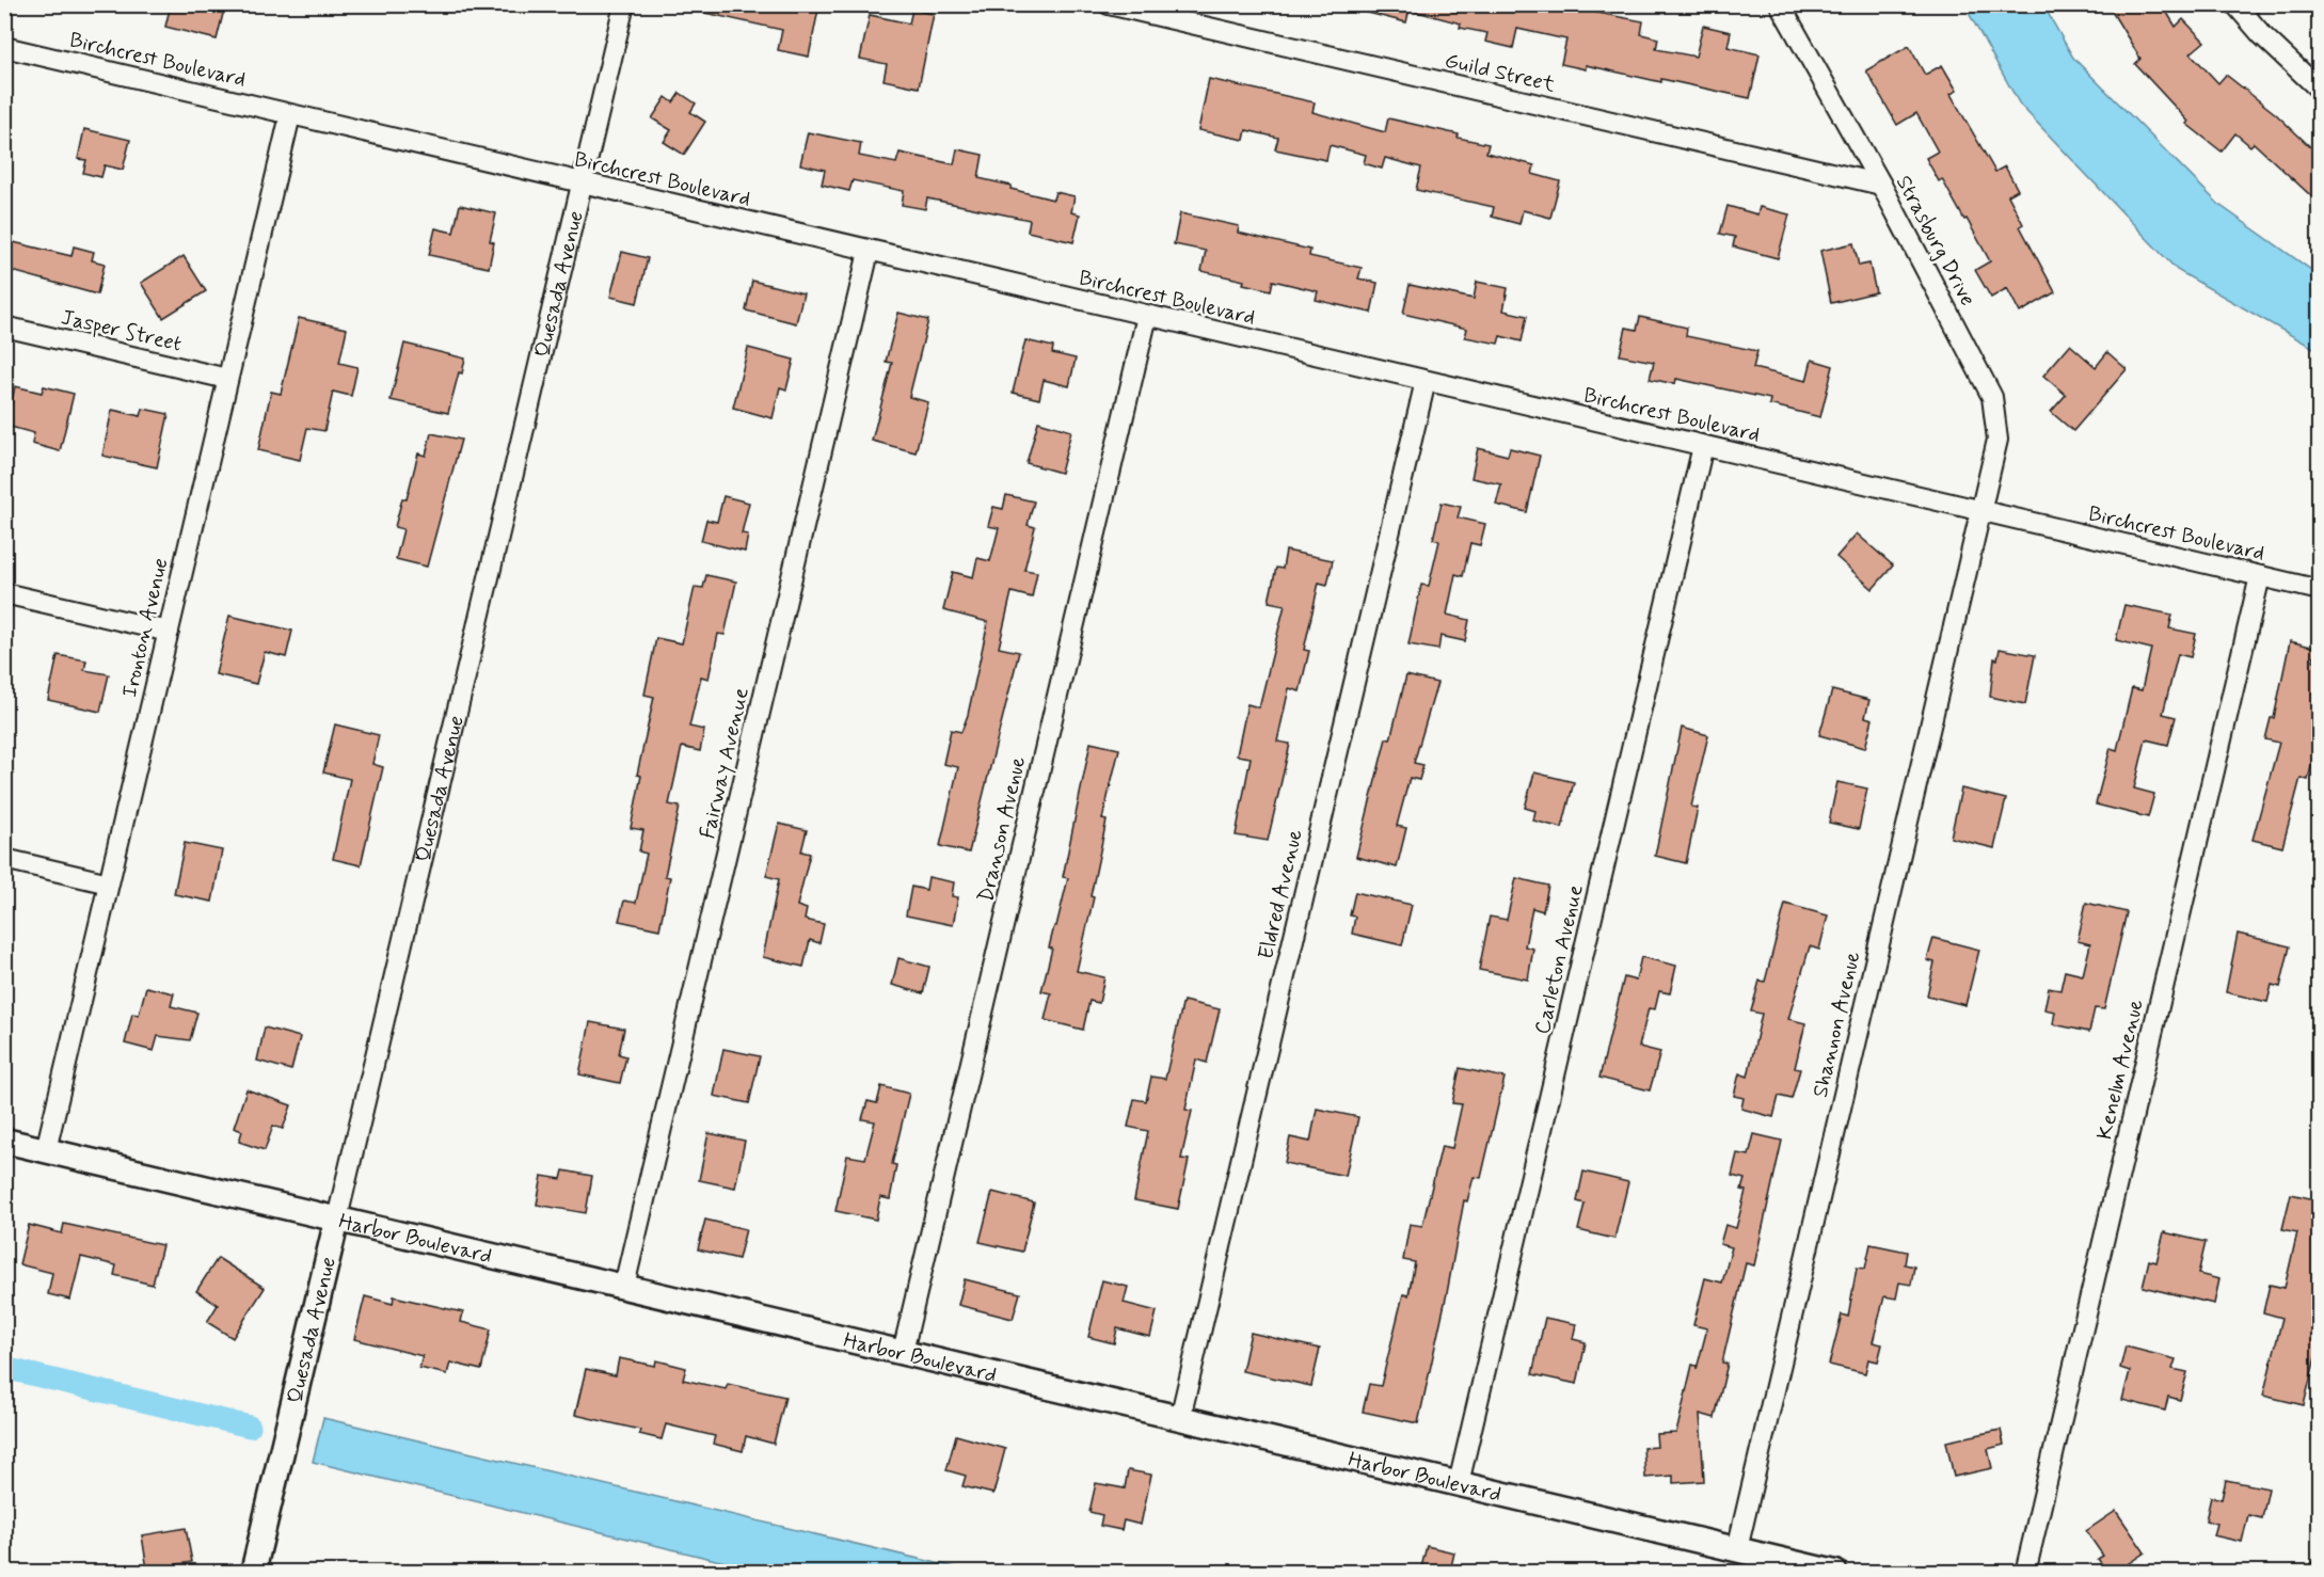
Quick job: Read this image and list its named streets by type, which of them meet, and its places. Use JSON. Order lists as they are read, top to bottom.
{
  "streets": {
    "street": [
      "Birchcrest Boulevard",
      "Guild Street",
      "Strasburg Drive",
      "Quesada Avenue",
      "Jasper Street",
      "Ironton Avenue",
      "Fairway Avenue",
      "Dranson Avenue",
      "Eldred Avenue",
      "Carleton Avenue",
      "Shannon Avenue",
      "Kenelm Avenue",
      "Harbor Boulevard"
    ]
  },
  "crossings": [
    ["Birchcrest Boulevard", "Strasburg Drive"],
    ["Birchcrest Boulevard", "Quesada Avenue"],
    ["Birchcrest Boulevard", "Ironton Avenue"],
    ["Birchcrest Boulevard", "Fairway Avenue"],
    ["Birchcrest Boulevard", "Dranson Avenue"],
    ["Birchcrest Boulevard", "Eldred Avenue"],
    ["Birchcrest Boulevard", "Carleton Avenue"],
    ["Birchcrest Boulevard", "Shannon Avenue"],
    ["Birchcrest Boulevard", "Kenelm Avenue"],
    ["Guild Street", "Strasburg Drive"],
    ["Strasburg Drive", "Shannon Avenue"],
    ["Quesada Avenue", "Harbor Boulevard"],
    ["Jasper Street", "Ironton Avenue"],
    ["Ironton Avenue", "Harbor Boulevard"],
    ["Fairway Avenue", "Harbor Boulevard"],
    ["Dranson Avenue", "Harbor Boulevard"],
    ["Eldred Avenue", "Harbor Boulevard"],
    ["Carleton Avenue", "Harbor Boulevard"],
    ["Shannon Avenue", "Harbor Boulevard"]
  ]
}
